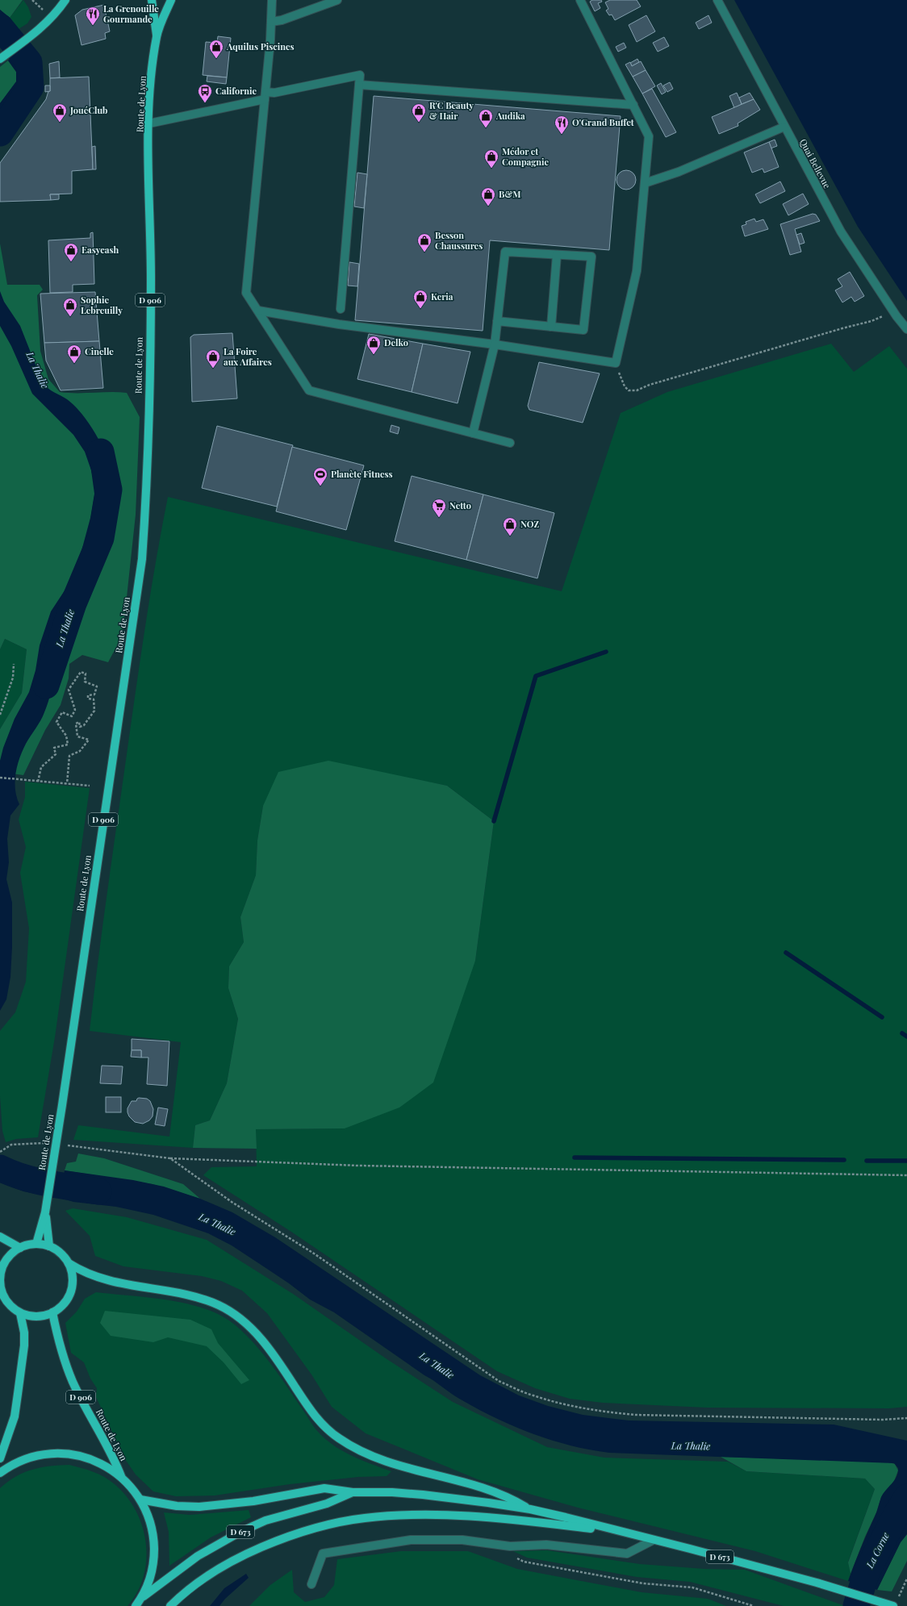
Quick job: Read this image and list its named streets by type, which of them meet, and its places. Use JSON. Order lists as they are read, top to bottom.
{
  "streets": {
    "main road": ["Route de Lyon", "D 906", "D 673"],
    "street": ["Quai Bellevue"]
  },
  "water": ["La Thalie", "La Corne"],
  "places": {
    "restaurant": ["La Grenouille Gourmande", "O'Grand Buffet"],
    "shop": [
      "Aquilus Piscines",
      "JouéClub",
      "R'C Beauty & Hair",
      "Audika",
      "Médor et Compagnie",
      "B&M",
      "Besson Chaussures",
      "Easycash",
      "Keria",
      "Sophie Lebreuilly",
      "Delko",
      "Cinelle",
      "La Foire aux Affaires",
      "NOZ"
    ],
    "bus stop": ["Californie"],
    "sports": ["Planète Fitness"],
    "supermarket": ["Netto"]
  }
}
